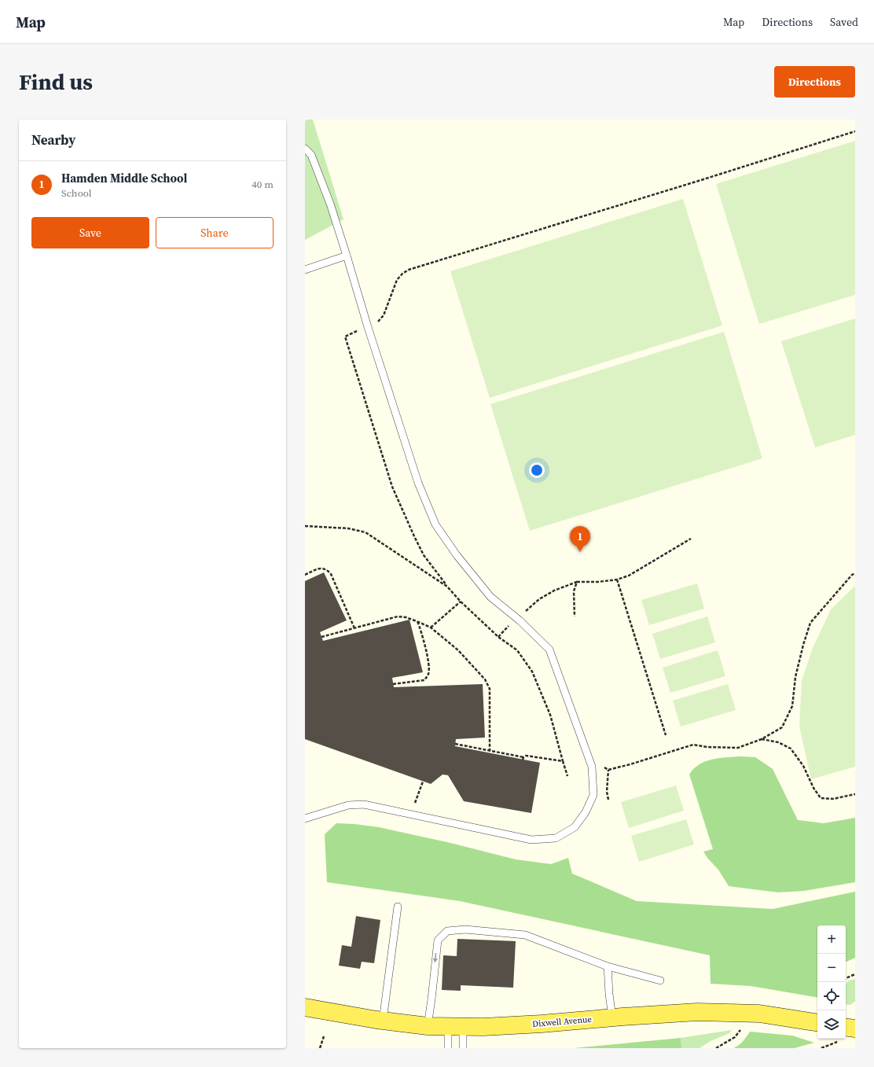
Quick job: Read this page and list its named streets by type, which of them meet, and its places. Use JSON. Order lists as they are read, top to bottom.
{
  "streets": {
    "main road": ["Dixwell Avenue"]
  },
  "page": {
    "header": "Map",
    "nav": ["Map", "Directions", "Saved"],
    "buttons": [
      "Directions",
      ["Save", "Share"]
    ],
    "title": "Find us",
    "heading": "Nearby",
    "list": [
      {
        "mark": "1",
        "name": "Hamden Middle School",
        "note": "School",
        "value": "40 m"
      }
    ],
    "pins": "1",
    "map_buttons": ["+", "−"]
  }
}
